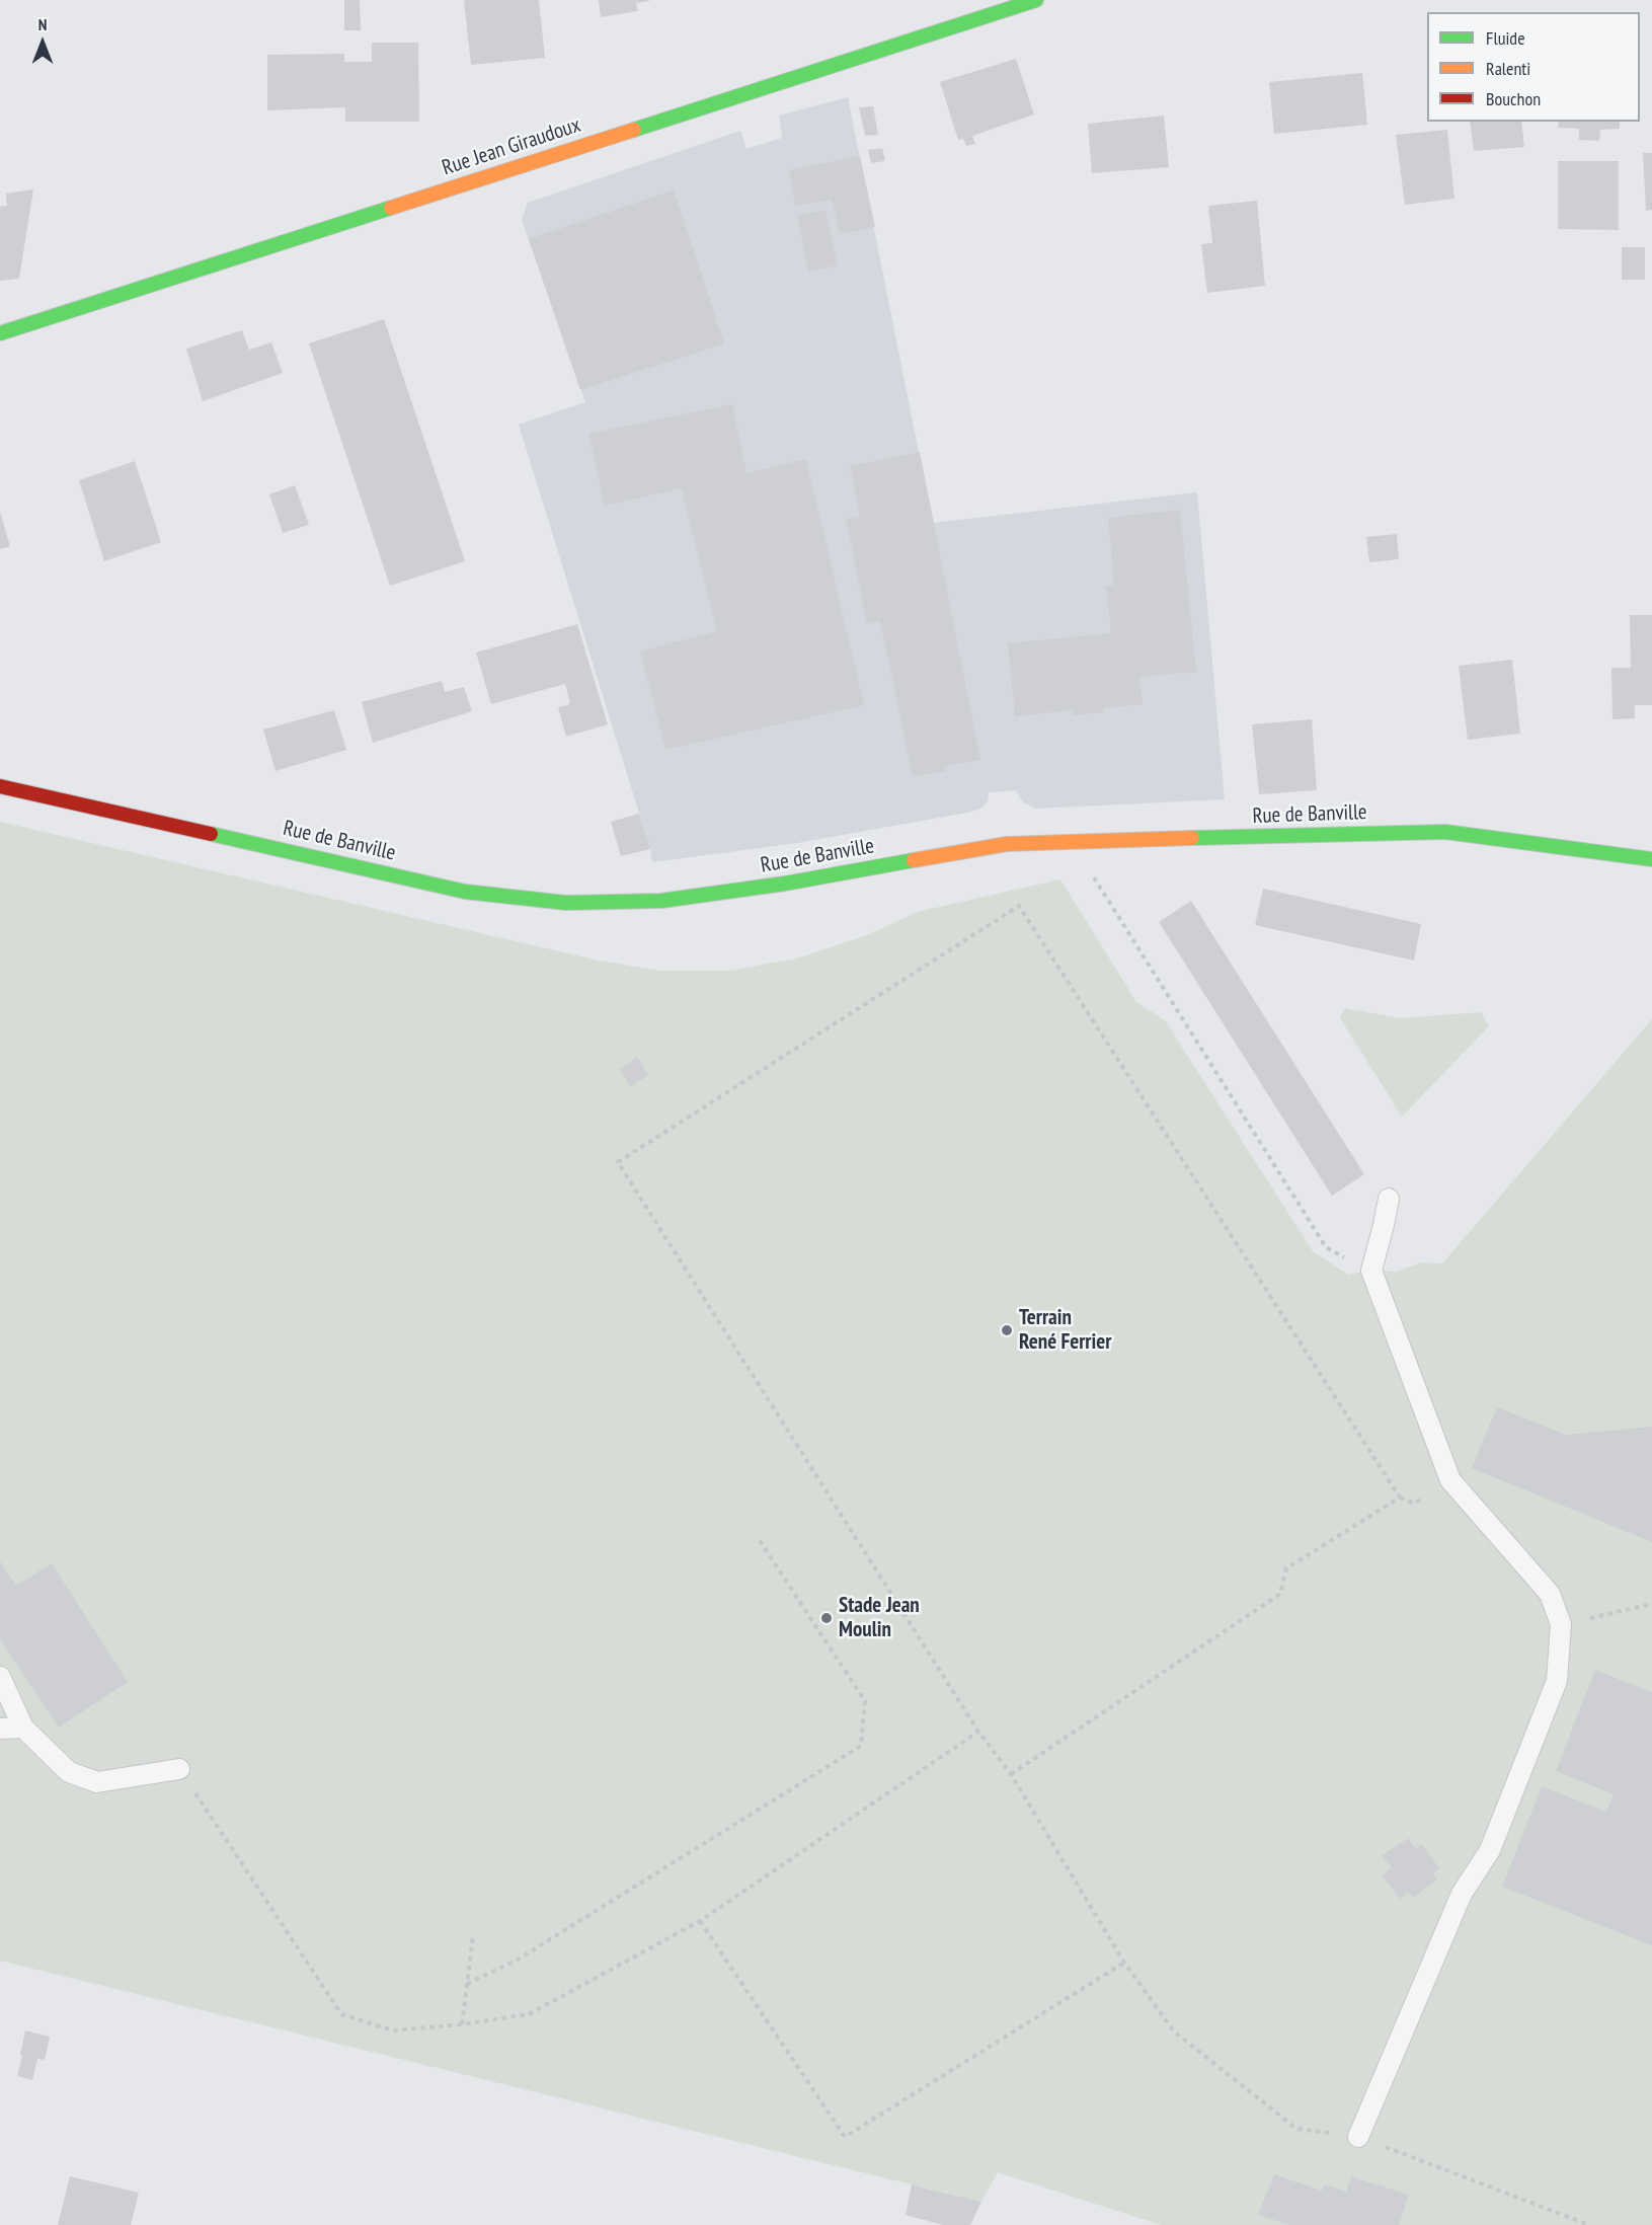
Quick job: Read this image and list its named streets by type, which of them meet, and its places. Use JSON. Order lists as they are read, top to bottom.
{
  "streets": {
    "street": ["Rue Jean Giraudoux", "Rue de Banville"]
  },
  "places": ["Terrain René Ferrier", "Stade Jean Moulin"],
  "legend": ["Fluide", "Ralenti", "Bouchon"],
  "north": "top"
}
